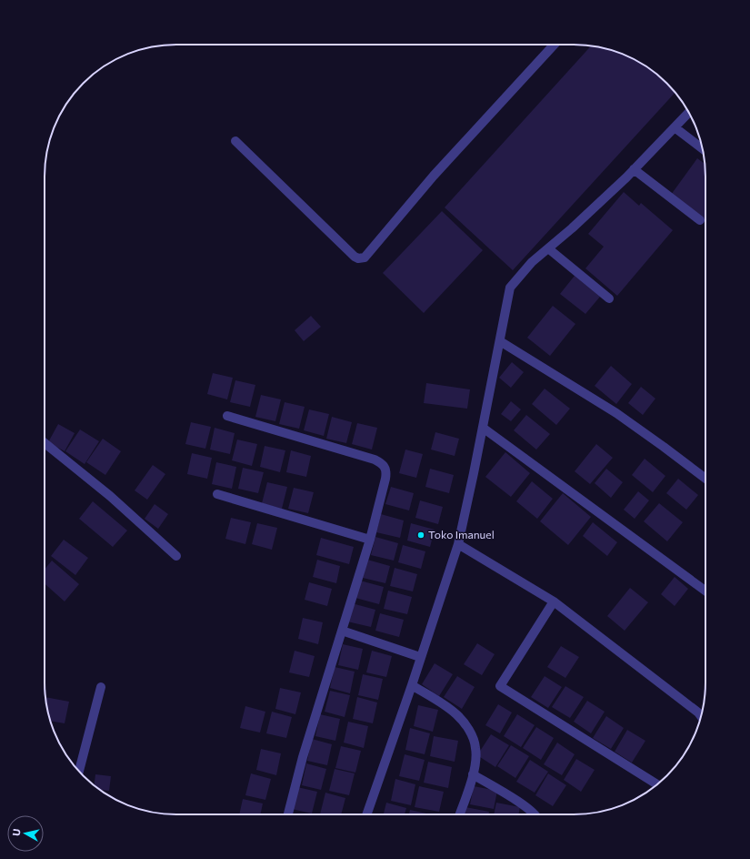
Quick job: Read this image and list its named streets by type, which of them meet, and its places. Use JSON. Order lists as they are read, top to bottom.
{
  "places": ["Toko Imanuel"],
  "north": "left"
}
